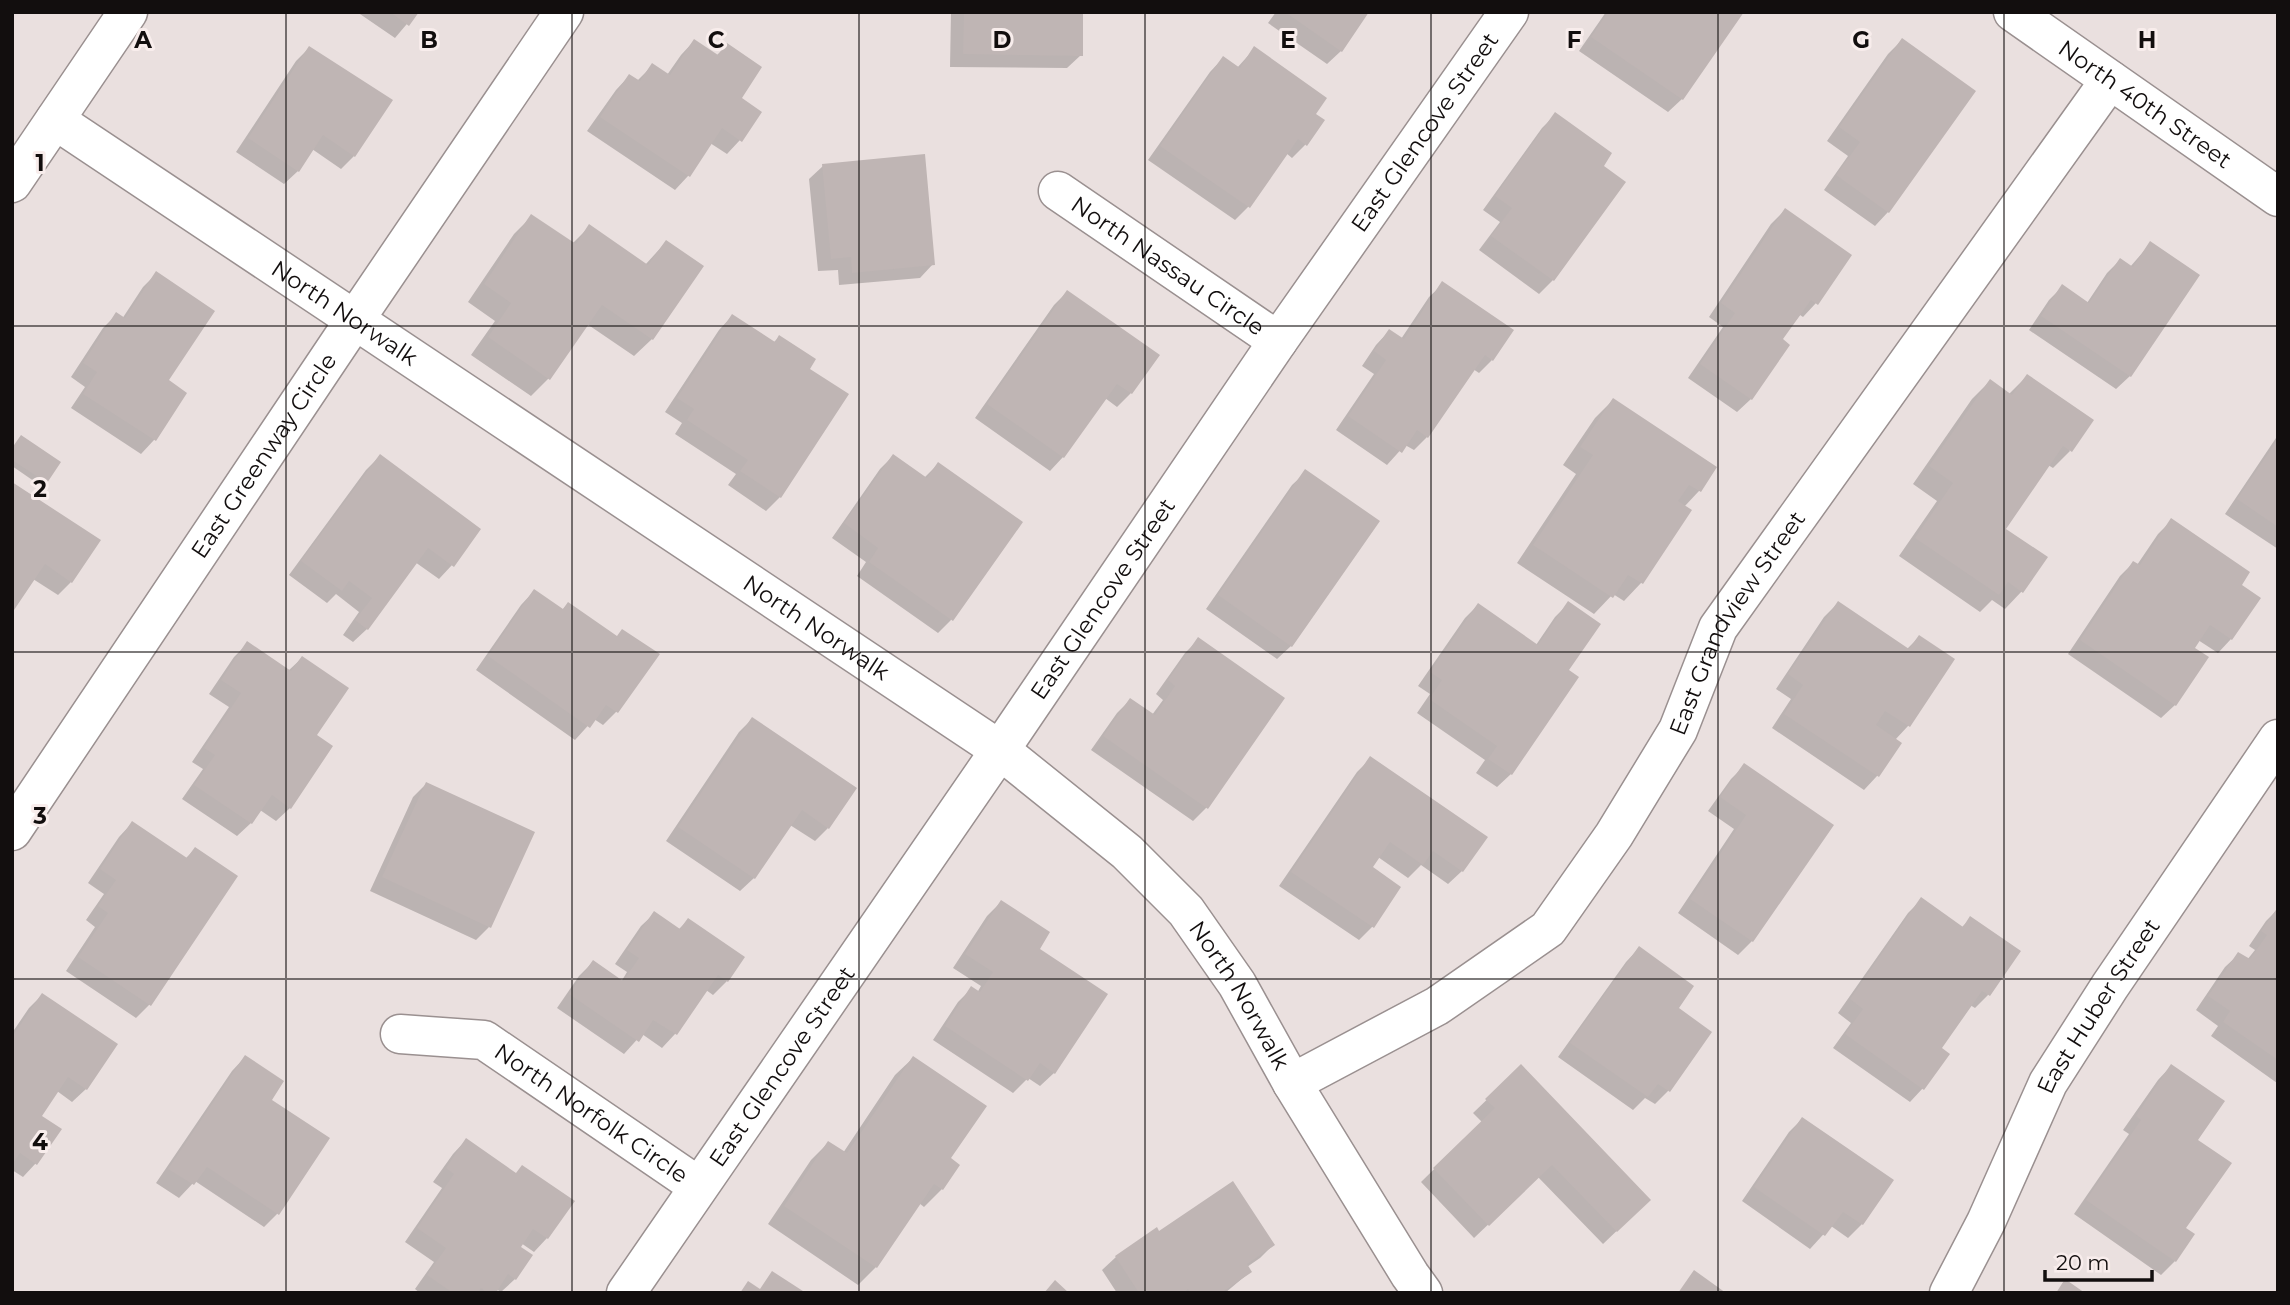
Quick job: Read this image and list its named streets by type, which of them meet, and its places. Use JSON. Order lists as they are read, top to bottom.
{
  "streets": {
    "street": [
      "North 40th Street",
      "East Glencove Street",
      "North Nassau Circle",
      "North Norwalk",
      "East Greenway Circle",
      "East Grandview Street",
      "East Huber Street",
      "North Norfolk Circle"
    ]
  },
  "crossings": [
    ["North 40th Street", "East Grandview Street"],
    ["East Glencove Street", "North Nassau Circle"],
    ["East Glencove Street", "North Norwalk"],
    ["East Glencove Street", "North Norfolk Circle"],
    ["North Norwalk", "East Greenway Circle"],
    ["North Norwalk", "East Grandview Street"]
  ],
  "scale_bar": "20 m",
  "grid": {
    "columns": [
      "A",
      "B",
      "C",
      "D",
      "E",
      "F",
      "G",
      "H"
    ],
    "rows": [
      "1",
      "2",
      "3",
      "4"
    ]
  }
}
